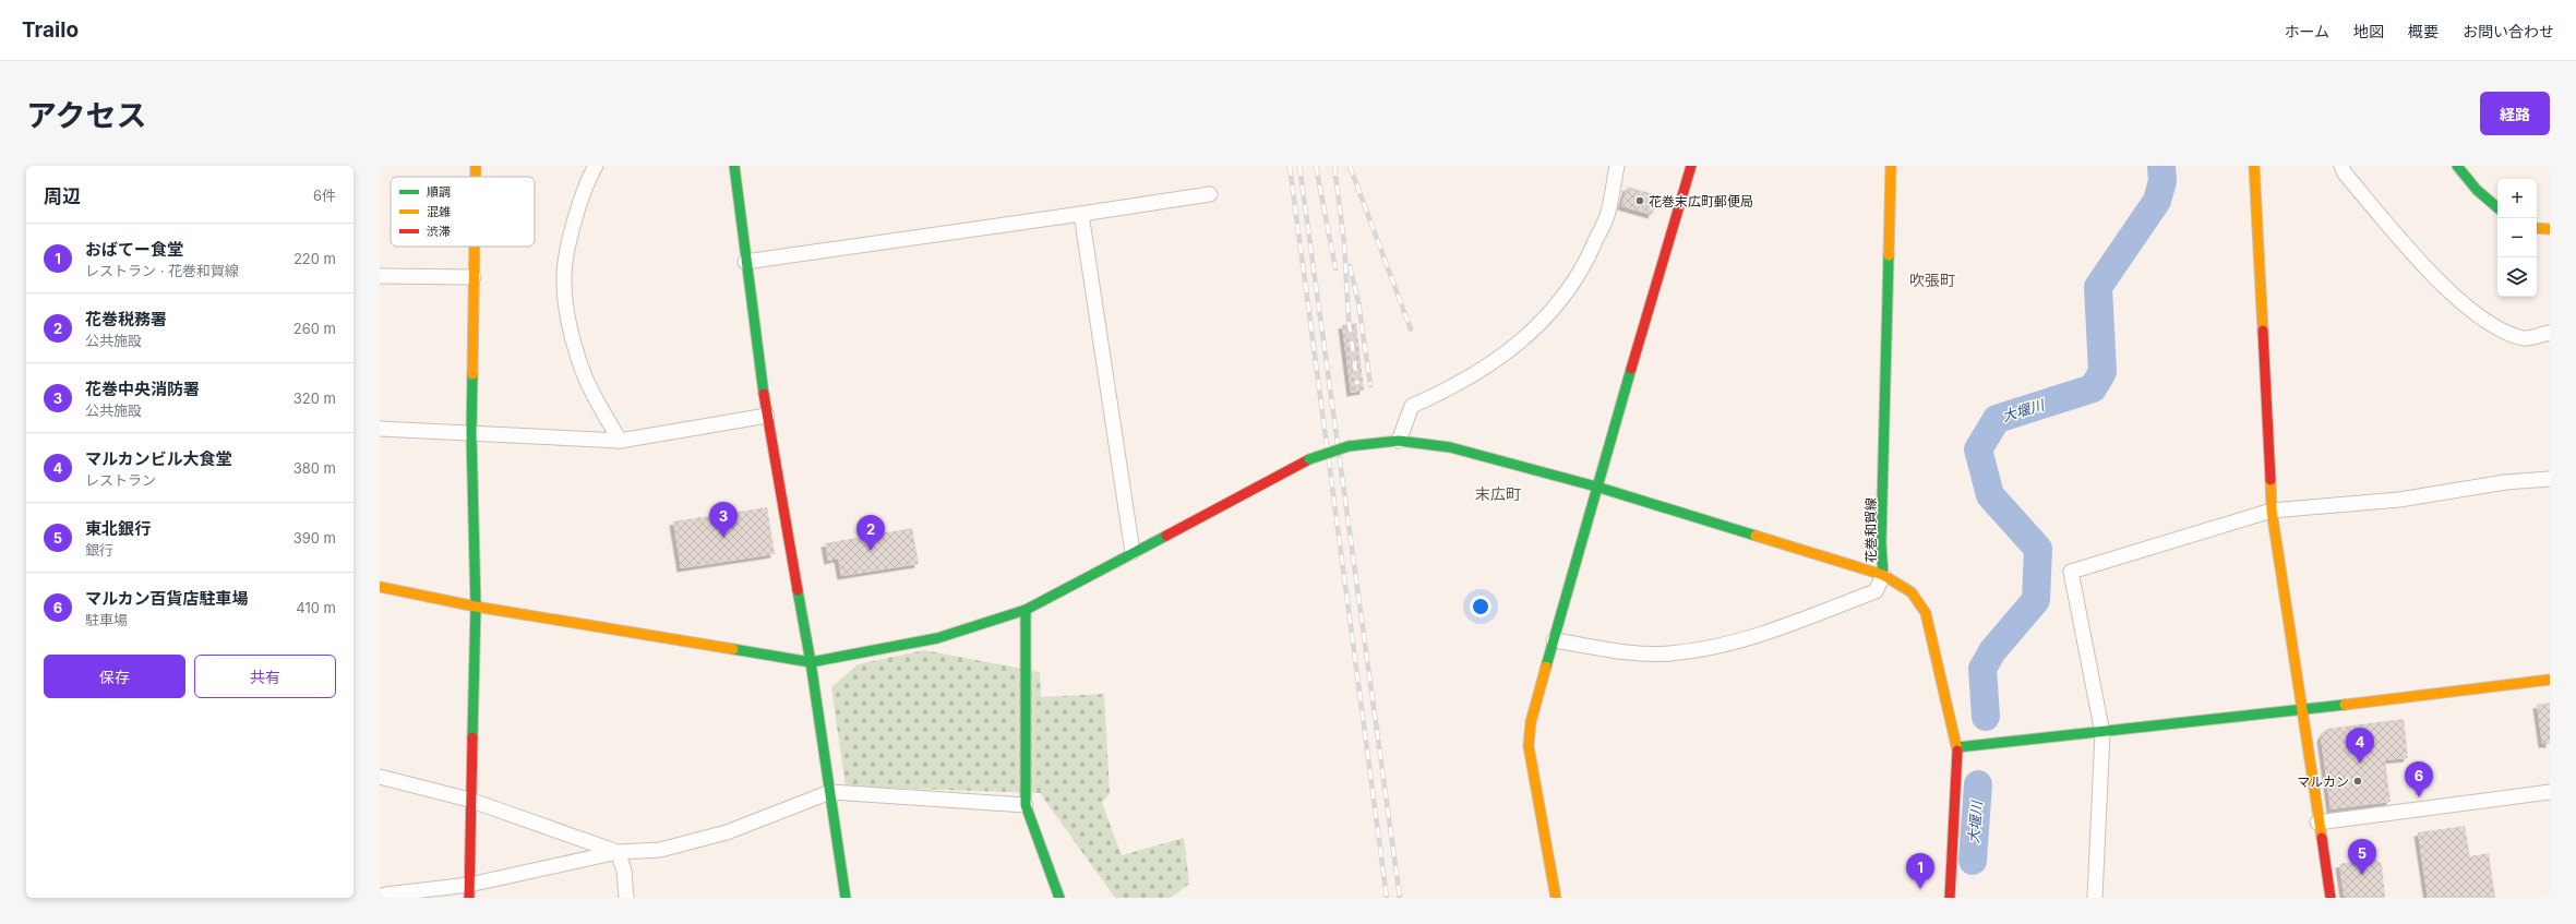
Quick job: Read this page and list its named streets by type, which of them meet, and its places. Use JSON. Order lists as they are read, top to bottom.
{
  "streets": {
    "street": ["花巻和賀線"]
  },
  "districts": ["吹張町", "末広町"],
  "water": ["大堰川"],
  "places": ["花巻末広町郵便局", "マルカン"],
  "legend": ["順調", "混雑", "渋滞"],
  "page": {
    "header": "Trailo",
    "nav": [
      "ホーム",
      "地図",
      "概要",
      "お問い合わせ"
    ],
    "title": "アクセス",
    "buttons": [
      "経路",
      ["保存", "共有"]
    ],
    "heading": ["周辺", "6件"],
    "map_buttons": ["+", "−"],
    "list": [
      {
        "mark": "1",
        "name": "おばてー食堂",
        "note": "レストラン · 花巻和賀線",
        "value": "220 m"
      },
      {
        "mark": "2",
        "name": "花巻税務署",
        "note": "公共施設",
        "value": "260 m"
      },
      {
        "mark": "3",
        "name": "花巻中央消防署",
        "note": "公共施設",
        "value": "320 m"
      },
      {
        "mark": "4",
        "name": "マルカンビル大食堂",
        "note": "レストラン",
        "value": "380 m"
      },
      {
        "mark": "5",
        "name": "東北銀行",
        "note": "銀行",
        "value": "390 m"
      },
      {
        "mark": "6",
        "name": "マルカン百貨店駐車場",
        "note": "駐車場",
        "value": "410 m"
      }
    ],
    "pins": [
      "3",
      "2",
      "4",
      "6",
      "5",
      "1"
    ]
  }
}
